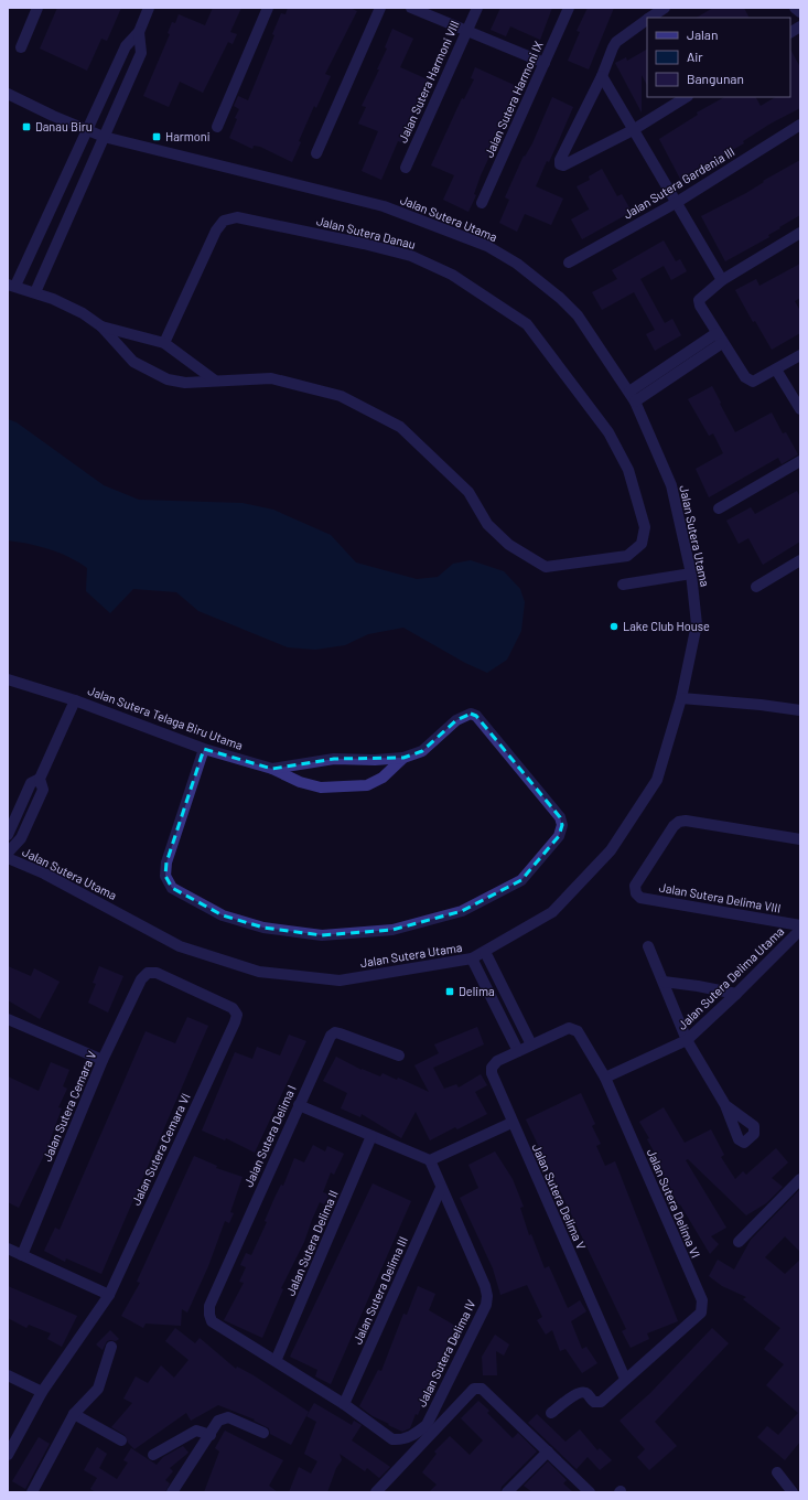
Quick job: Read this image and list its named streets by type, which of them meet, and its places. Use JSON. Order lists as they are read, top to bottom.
{
  "streets": {
    "street": [
      "Jalan Sutera Harmoni VIII",
      "Jalan Sutera Harmoni IX",
      "Jalan Sutera Gardenia III",
      "Jalan Sutera Utama",
      "Jalan Sutera Danau",
      "Jalan Sutera Telaga Biru Utama",
      "Jalan Sutera Delima VIII",
      "Jalan Sutera Delima Utama",
      "Jalan Sutera Cemara V",
      "Jalan Sutera Delima I",
      "Jalan Sutera Cemara VI",
      "Jalan Sutera Delima V",
      "Jalan Sutera Delima VI",
      "Jalan Sutera Delima II",
      "Jalan Sutera Delima III",
      "Jalan Sutera Delima IV"
    ]
  },
  "crossings": [
    ["Jalan Sutera Delima Utama", "Jalan Sutera Delima VI"],
    ["Jalan Sutera Cemara V", "Jalan Sutera Cemara VI"],
    ["Jalan Sutera Delima I", "Jalan Sutera Delima II"],
    ["Jalan Sutera Delima V", "Jalan Sutera Delima VI"],
    ["Jalan Sutera Delima III", "Jalan Sutera Delima IV"]
  ],
  "places": {
    "transit": ["Danau Biru", "Harmoni", "Delima"],
    "other": ["Lake Club House"]
  },
  "legend": ["Jalan", "Air", "Bangunan"]
}
